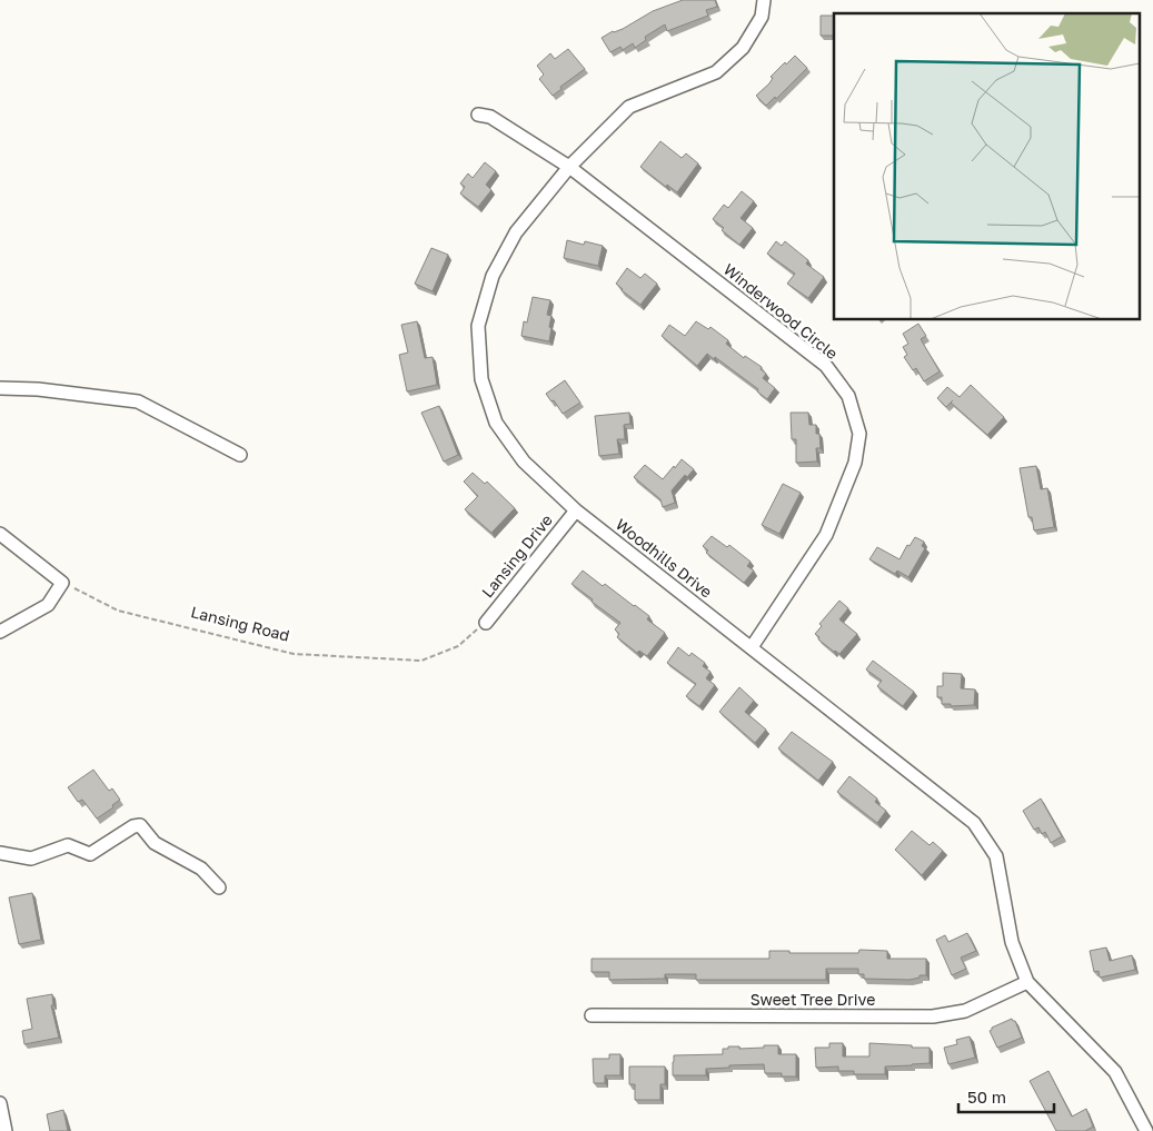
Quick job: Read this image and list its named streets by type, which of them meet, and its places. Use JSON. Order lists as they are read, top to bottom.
{
  "streets": {
    "street": [
      "Winderwood Circle",
      "Lansing Drive",
      "Woodhills Drive",
      "Sweet Tree Drive"
    ],
    "path": ["Lansing Road"]
  },
  "crossings": [
    ["Winderwood Circle", "Woodhills Drive"],
    ["Lansing Drive", "Woodhills Drive"],
    ["Lansing Drive", "Lansing Road"],
    ["Woodhills Drive", "Sweet Tree Drive"]
  ],
  "scale_bar": "50 m"
}
